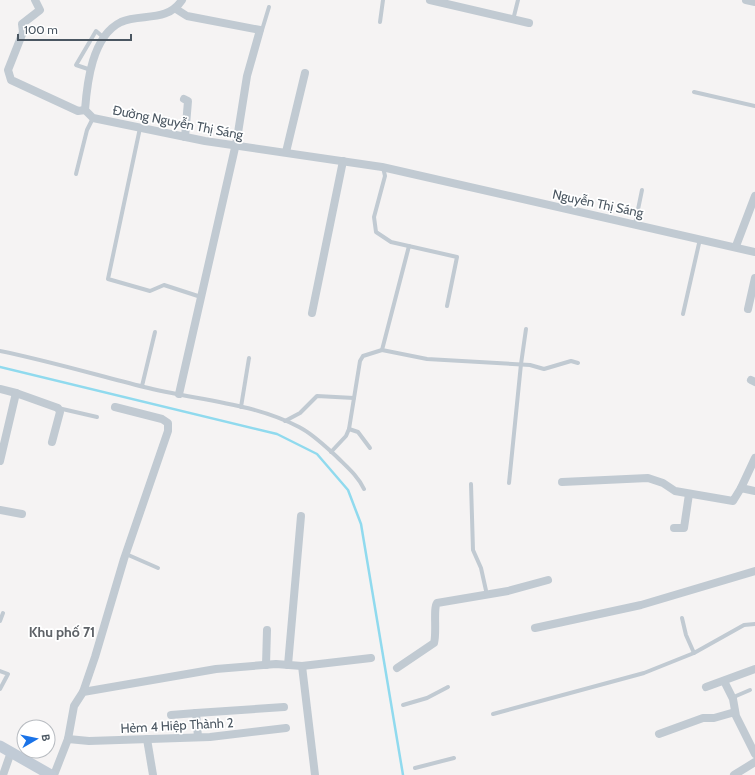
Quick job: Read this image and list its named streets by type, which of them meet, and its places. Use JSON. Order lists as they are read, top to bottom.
{
  "streets": {
    "street": ["Đường Nguyễn Thị Sáng", "Nguyễn Thị Sáng", "Hẻm 4 Hiệp Thành 2"]
  },
  "crossings": [
    ["Đường Nguyễn Thị Sáng", "Nguyễn Thị Sáng"]
  ],
  "districts": ["Khu phố 71"],
  "scale_bar": "100 m",
  "north": "right"
}
